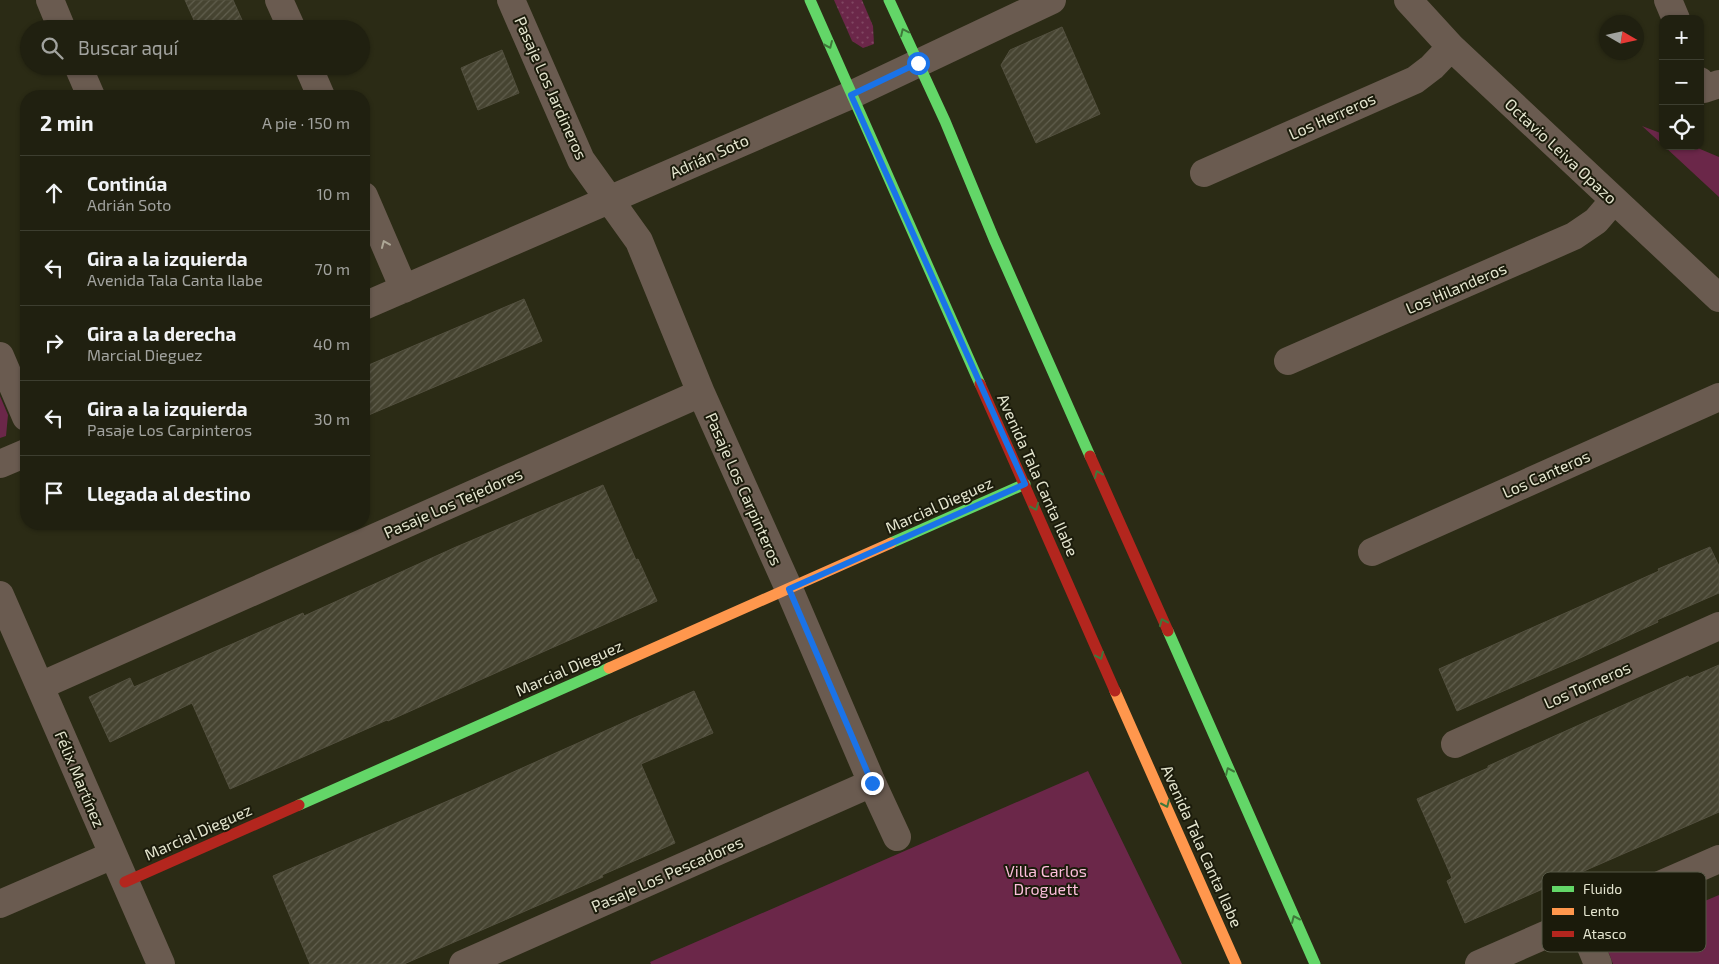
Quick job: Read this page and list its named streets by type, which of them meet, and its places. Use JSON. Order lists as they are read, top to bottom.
{
  "streets": {
    "street": [
      "Pasaje Los Jardineros",
      "Los Herreros",
      "Octavio Leiva Opazo",
      "Adrián Soto",
      "Los Hilanderos",
      "Los Canteros",
      "Avenida Tala Canta Ilabe",
      "Pasaje Los Carpinteros",
      "Pasaje Los Tejedores",
      "Marcial Dieguez",
      "Los Torneros",
      "Félix Martínez",
      "Pasaje Los Pescadores"
    ]
  },
  "crossings": [
    ["Pasaje Los Jardineros", "Adrián Soto"],
    ["Pasaje Los Jardineros", "Pasaje Los Carpinteros"],
    ["Los Herreros", "Octavio Leiva Opazo"],
    ["Octavio Leiva Opazo", "Los Hilanderos"],
    ["Adrián Soto", "Avenida Tala Canta Ilabe"],
    ["Adrián Soto", "Pasaje Los Carpinteros"],
    ["Avenida Tala Canta Ilabe", "Marcial Dieguez"],
    ["Pasaje Los Carpinteros", "Pasaje Los Tejedores"],
    ["Pasaje Los Carpinteros", "Marcial Dieguez"],
    ["Pasaje Los Carpinteros", "Pasaje Los Pescadores"],
    ["Pasaje Los Tejedores", "Félix Martínez"],
    ["Marcial Dieguez", "Félix Martínez"]
  ],
  "parks": ["Villa Carlos Droguett"],
  "legend": ["Fluido", "Lento", "Atasco"],
  "north": "right",
  "page": {
    "map_buttons": ["+", "−"],
    "search": "Buscar aquí",
    "heading": ["2 min", "A pie · 150 m"],
    "list": [
      ["Continúa", "Adrián Soto", "10 m"],
      ["Gira a la izquierda", "Avenida Tala Canta Ilabe", "70 m"],
      ["Gira a la derecha", "Marcial Dieguez", "40 m"],
      ["Gira a la izquierda", "Pasaje Los Carpinteros", "30 m"],
      "Llegada al destino"
    ]
  }
}
